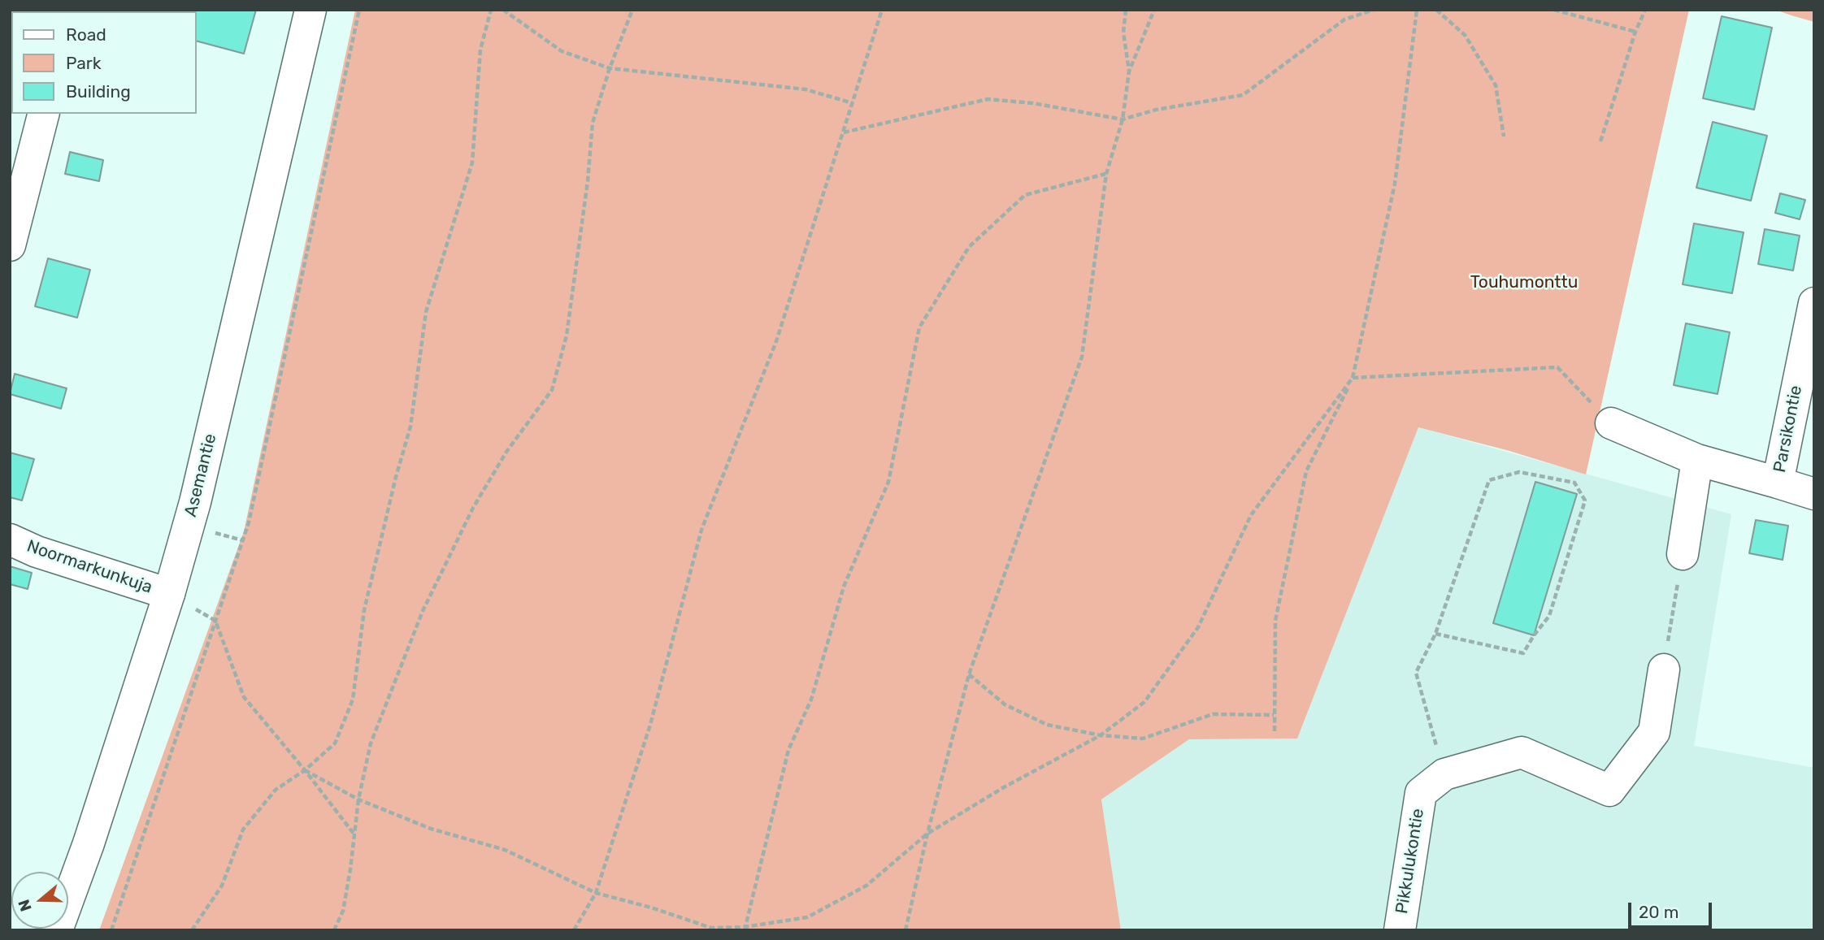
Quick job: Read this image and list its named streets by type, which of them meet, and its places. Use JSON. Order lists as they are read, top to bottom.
{
  "streets": {
    "street": [
      "Parsikontie",
      "Asemantie",
      "Noormarkunkuja",
      "Pikkulukontie"
    ]
  },
  "crossings": [
    ["Asemantie", "Noormarkunkuja"]
  ],
  "parks": ["Touhumonttu"],
  "legend": ["Road", "Park", "Building"],
  "scale_bar": "20 m",
  "north": "left"
}
